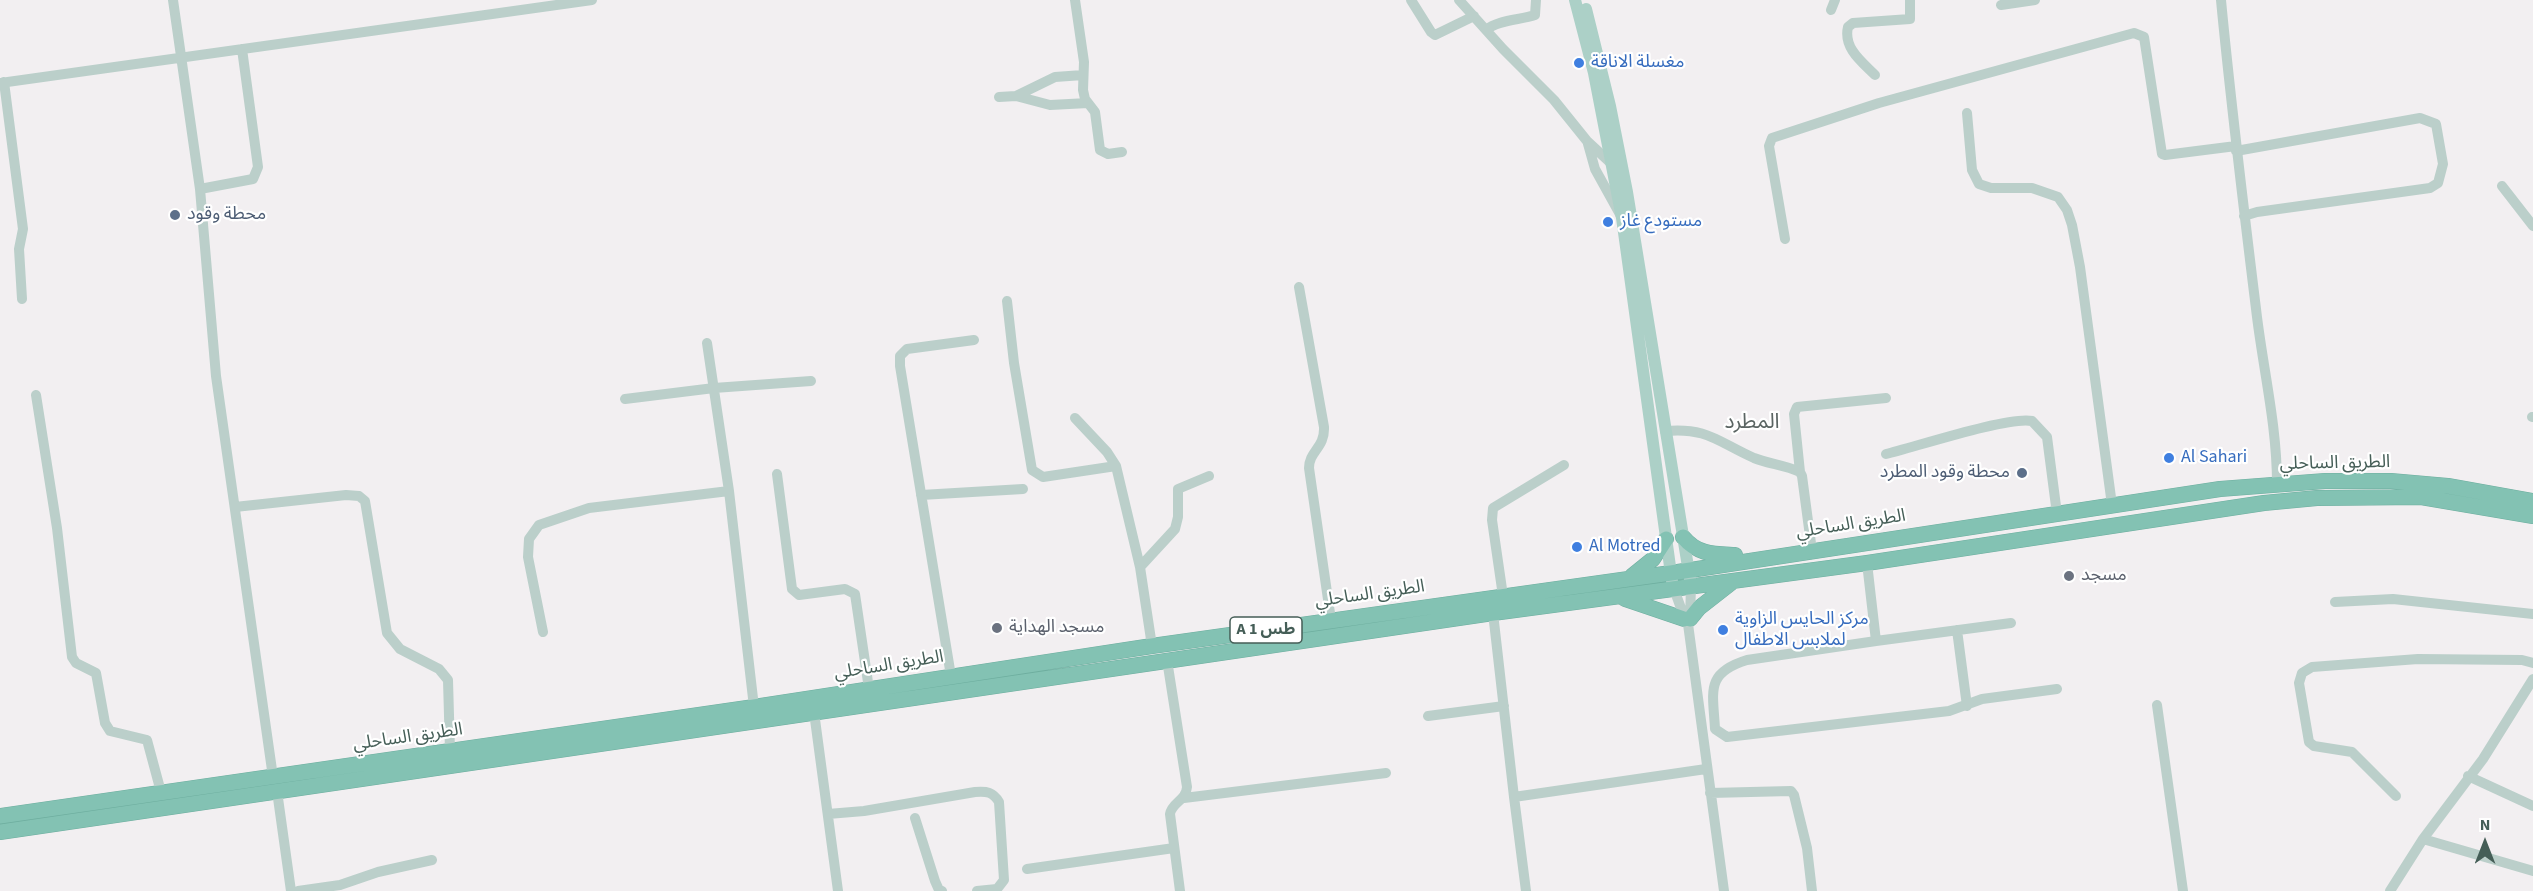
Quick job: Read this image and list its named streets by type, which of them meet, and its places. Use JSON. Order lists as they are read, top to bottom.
{
  "streets": {
    "highway": ["الطريق الساحلي", "A 1 طس"]
  },
  "districts": ["المطرد"],
  "places": [
    "مغسلة الاناقة",
    "محطة وقود",
    "مستودع غاز",
    "Al Sahari",
    "محطة وقود المطرد",
    "Al Motred",
    "مسجد",
    "مسجد الهداية",
    "مركز الحايس الزاوية لملابس الاطفال"
  ],
  "north": "top"
}
